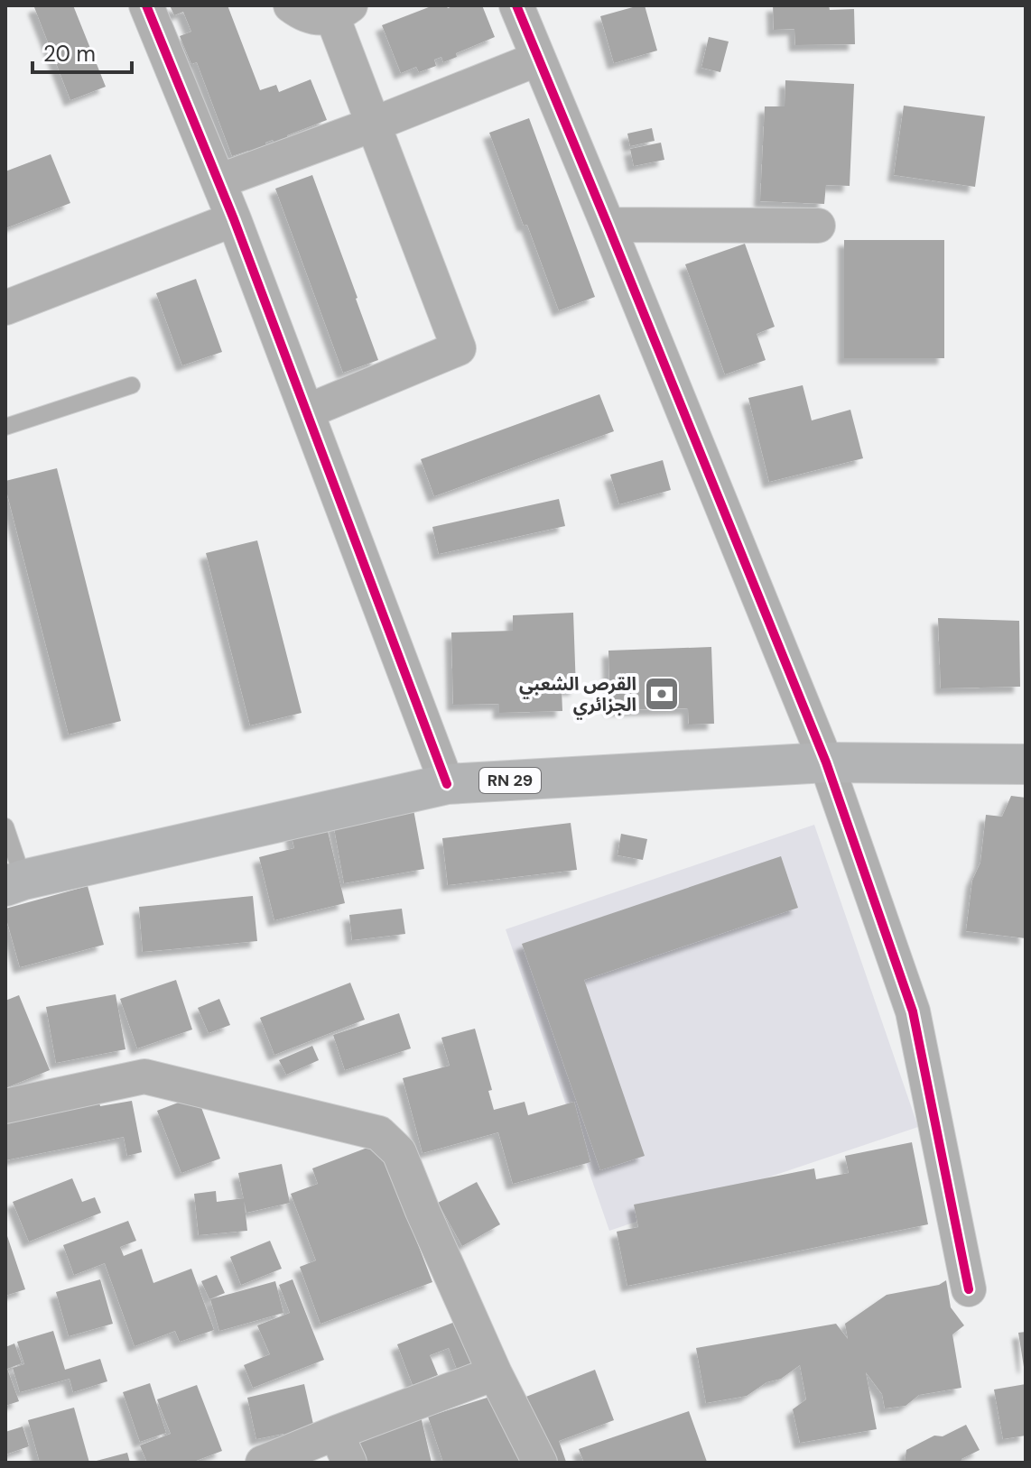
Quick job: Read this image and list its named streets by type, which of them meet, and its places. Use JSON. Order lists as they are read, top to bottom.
{
  "streets": {
    "main road": ["RN 29"]
  },
  "places": {
    "bank": ["القرص الشعبي الجزائري"]
  },
  "scale_bar": "20 m"
}
